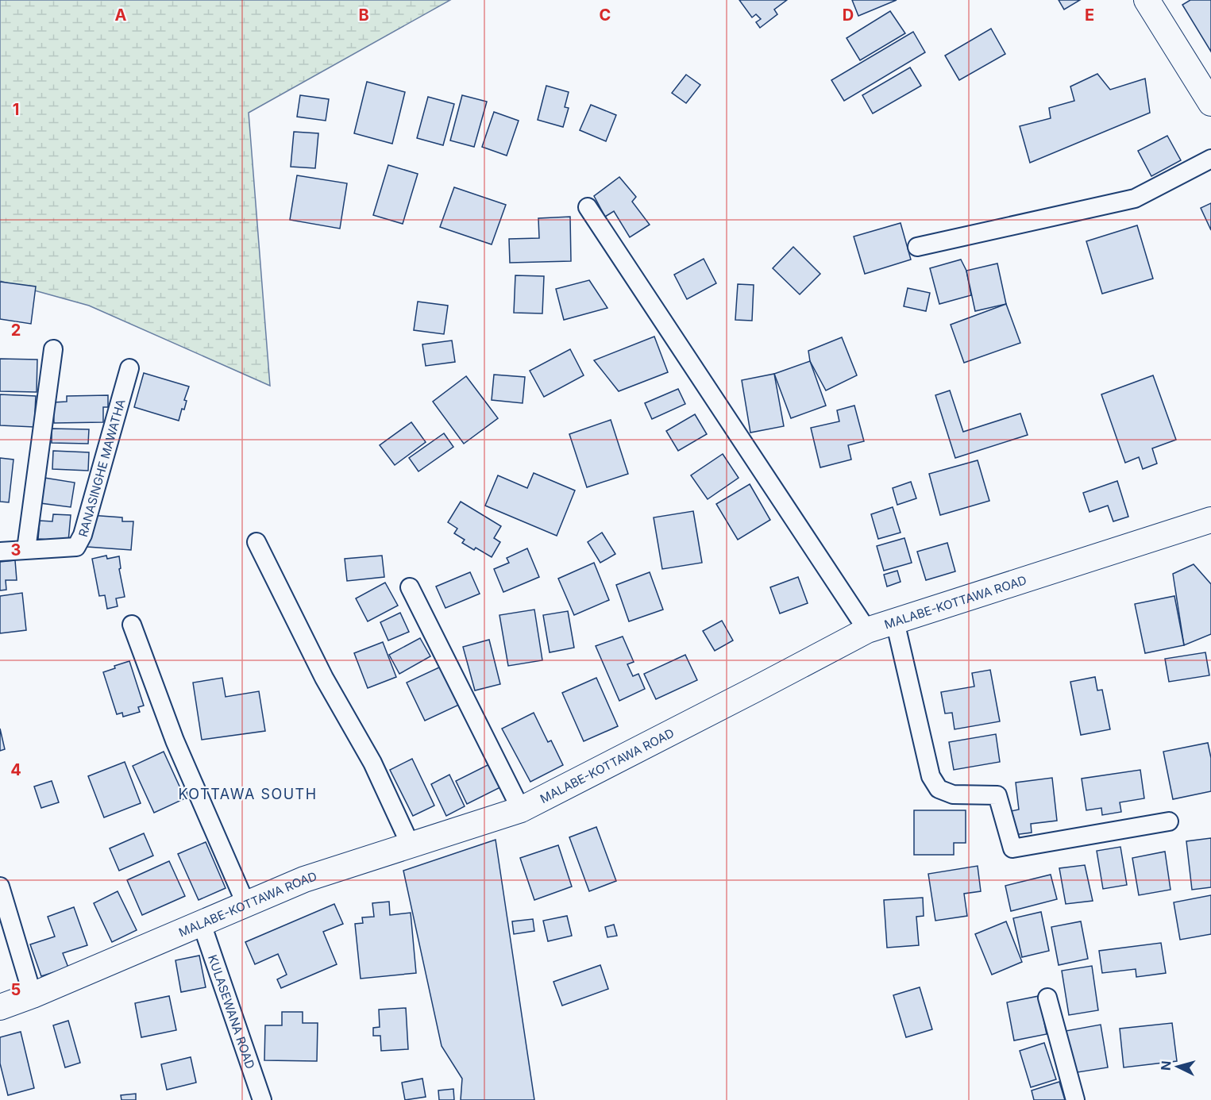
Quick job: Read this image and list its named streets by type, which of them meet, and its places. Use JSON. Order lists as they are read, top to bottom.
{
  "streets": {
    "main road": ["MALABE-KOTTAWA ROAD"],
    "street": ["RANASINGHE MAWATHA", "KULASEWANA ROAD"]
  },
  "crossings": [
    ["MALABE-KOTTAWA ROAD", "KULASEWANA ROAD"]
  ],
  "districts": ["KOTTAWA SOUTH"],
  "north": "left",
  "grid": {
    "columns": [
      "A",
      "B",
      "C",
      "D",
      "E"
    ],
    "rows": [
      "1",
      "2",
      "3",
      "4",
      "5"
    ]
  }
}
